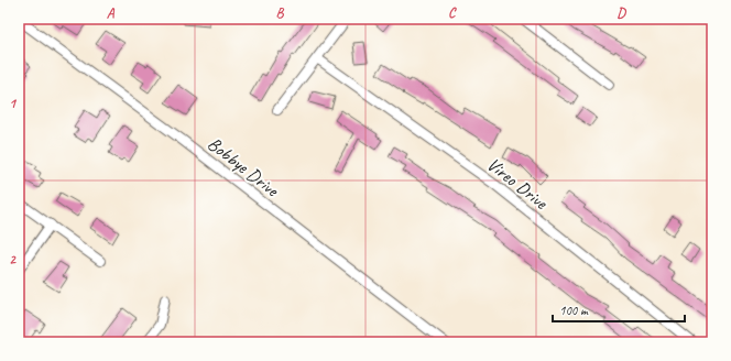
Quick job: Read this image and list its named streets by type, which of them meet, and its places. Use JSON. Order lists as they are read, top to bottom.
{
  "streets": {
    "street": ["Bobbye Drive", "Vireo Drive"]
  },
  "scale_bar": "100 m",
  "grid": {
    "columns": [
      "A",
      "B",
      "C",
      "D"
    ],
    "rows": ["1", "2"]
  }
}
